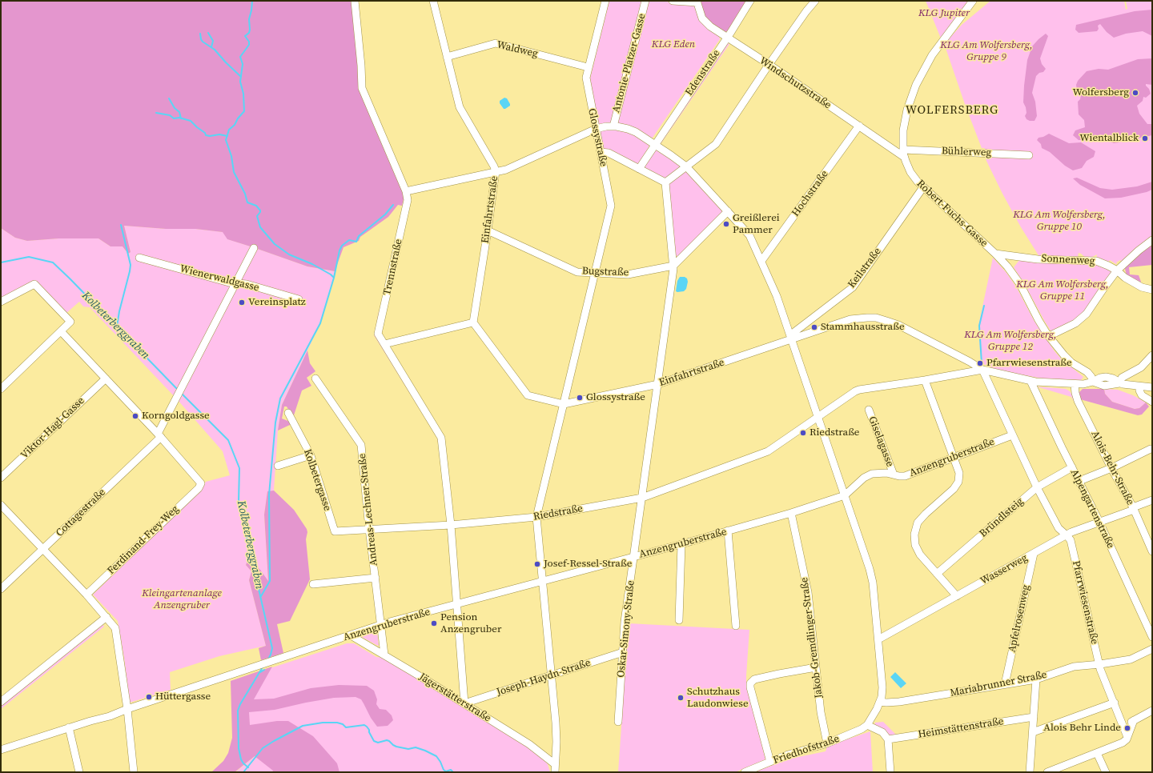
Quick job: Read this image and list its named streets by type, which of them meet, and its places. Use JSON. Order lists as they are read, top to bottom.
{
  "streets": {
    "street": [
      "Waldweg",
      "Antonie-Platzer-Gasse",
      "Edenstraße",
      "Windschutzstraße",
      "Glossystraße",
      "Bühlerweg",
      "Hochstraße",
      "Einfahrtstraße",
      "Robert-Fuchs-Gasse",
      "Sonnenweg",
      "Trennstraße",
      "Keilstraße",
      "Bugstraße",
      "Wienerwaldgasse",
      "Viktor-Hagl-Gasse",
      "Giselagasse",
      "Anzengruberstraße",
      "Alois-Behr-Straße",
      "Kolbetergasse",
      "Alpengartenstraße",
      "Andreas-Lechner-Straße",
      "Cottagestraße",
      "Riedstraße",
      "Bründlsteig",
      "Ferdinand-Frey-Weg",
      "Wasserweg",
      "Pfarrwiesenstraße",
      "Apfelrosenweg",
      "Oskar-Simony-Straße",
      "Jakob-Gremdlinger-Straße",
      "Joseph-Haydn-Straße",
      "Mariabrunner Straße",
      "Jägerstätterstraße",
      "Heimstättenstraße",
      "Friedhofstraße"
    ]
  },
  "crossings": [
    ["Waldweg", "Glossystraße"],
    ["Waldweg", "Einfahrtstraße"],
    ["Edenstraße", "Windschutzstraße"],
    ["Windschutzstraße", "Bühlerweg"],
    ["Windschutzstraße", "Hochstraße"],
    ["Windschutzstraße", "Robert-Fuchs-Gasse"],
    ["Glossystraße", "Einfahrtstraße"],
    ["Glossystraße", "Bugstraße"],
    ["Glossystraße", "Riedstraße"],
    ["Bühlerweg", "Robert-Fuchs-Gasse"],
    ["Einfahrtstraße", "Robert-Fuchs-Gasse"],
    ["Einfahrtstraße", "Keilstraße"],
    ["Einfahrtstraße", "Bugstraße"],
    ["Einfahrtstraße", "Alois-Behr-Straße"],
    ["Einfahrtstraße", "Alpengartenstraße"],
    ["Einfahrtstraße", "Riedstraße"],
    ["Einfahrtstraße", "Pfarrwiesenstraße"],
    ["Einfahrtstraße", "Oskar-Simony-Straße"],
    ["Robert-Fuchs-Gasse", "Sonnenweg"],
    ["Robert-Fuchs-Gasse", "Keilstraße"],
    ["Trennstraße", "Anzengruberstraße"],
    ["Trennstraße", "Riedstraße"],
    ["Trennstraße", "Joseph-Haydn-Straße"],
    ["Trennstraße", "Jägerstätterstraße"],
    ["Bugstraße", "Oskar-Simony-Straße"],
    ["Wienerwaldgasse", "Cottagestraße"],
    ["Giselagasse", "Anzengruberstraße"],
    ["Anzengruberstraße", "Andreas-Lechner-Straße"],
    ["Anzengruberstraße", "Pfarrwiesenstraße"],
    ["Anzengruberstraße", "Oskar-Simony-Straße"],
    ["Anzengruberstraße", "Jakob-Gremdlinger-Straße"],
    ["Anzengruberstraße", "Jägerstätterstraße"],
    ["Alois-Behr-Straße", "Wasserweg"],
    ["Kolbetergasse", "Riedstraße"],
    ["Alpengartenstraße", "Bründlsteig"],
    ["Alpengartenstraße", "Wasserweg"],
    ["Andreas-Lechner-Straße", "Riedstraße"],
    ["Andreas-Lechner-Straße", "Jägerstätterstraße"],
    ["Cottagestraße", "Ferdinand-Frey-Weg"],
    ["Riedstraße", "Pfarrwiesenstraße"],
    ["Riedstraße", "Oskar-Simony-Straße"],
    ["Bründlsteig", "Pfarrwiesenstraße"],
    ["Wasserweg", "Pfarrwiesenstraße"],
    ["Wasserweg", "Apfelrosenweg"],
    ["Pfarrwiesenstraße", "Mariabrunner Straße"],
    ["Apfelrosenweg", "Mariabrunner Straße"],
    ["Oskar-Simony-Straße", "Joseph-Haydn-Straße"],
    ["Jakob-Gremdlinger-Straße", "Friedhofstraße"],
    ["Joseph-Haydn-Straße", "Jägerstätterstraße"]
  ],
  "districts": ["WOLFERSBERG"],
  "water": ["Kolbeterberggraben"],
  "parks": [
    "KLG Jupiter",
    "KLG Eden",
    "KLG Am Wolfersberg, Gruppe 9",
    "KLG Am Wolfersberg, Gruppe 10",
    "KLG Am Wolfersberg, Gruppe 11",
    "KLG Am Wolfersberg, Gruppe 12",
    "Kleingartenanlage Anzengruber"
  ],
  "places": [
    "Wolfersberg",
    "Wientalblick",
    "Greißlerei Pammer",
    "Vereinsplatz",
    "Stammhausstraße",
    "Pfarrwiesenstraße",
    "Glossystraße",
    "Korngoldgasse",
    "Riedstraße",
    "Josef-Ressel-Straße",
    "Pension Anzengruber",
    "Hüttergasse",
    "Schutzhaus Laudonwiese",
    "Alois Behr Linde"
  ]
}
